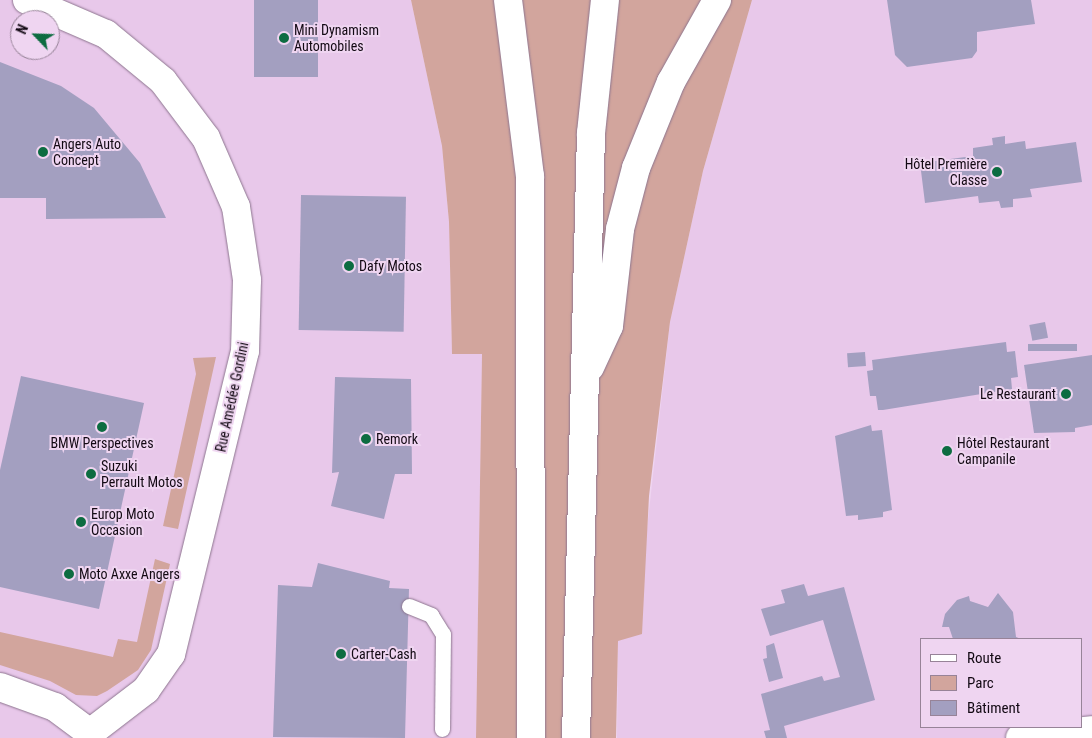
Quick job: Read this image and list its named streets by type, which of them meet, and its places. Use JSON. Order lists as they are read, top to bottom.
{
  "streets": {
    "main road": ["Rue Amédée Gordini"]
  },
  "places": [
    "Mini Dynamism Automobiles",
    "Angers Auto Concept",
    "Hôtel Première Classe",
    "Dafy Motos",
    "Le Restaurant",
    "BMW Perspectives",
    "Remork",
    "Hôtel Restaurant Campanile",
    "Suzuki Perrault Motos",
    "Europ Moto Occasion",
    "Moto Axxe Angers",
    "Carter-Cash"
  ],
  "legend": ["Route", "Parc", "Bâtiment"],
  "north": "top left"
}
